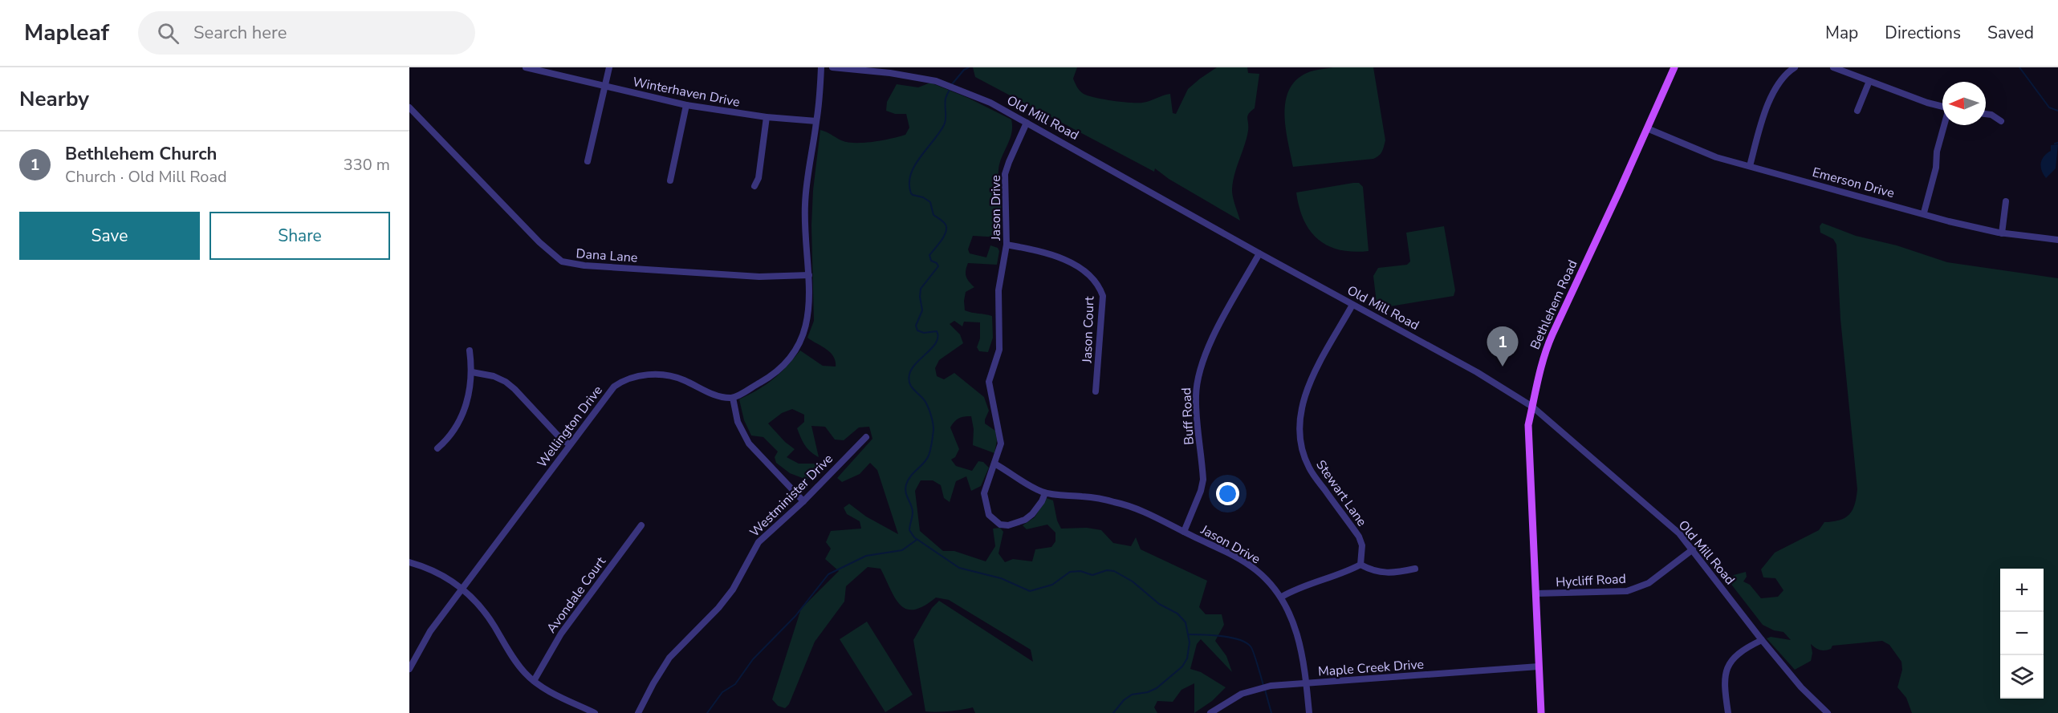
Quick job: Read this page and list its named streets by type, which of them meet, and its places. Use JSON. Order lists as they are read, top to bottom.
{
  "streets": {
    "main road": ["Bethlehem Road"],
    "street": [
      "Winterhaven Drive",
      "Old Mill Road",
      "Emerson Drive",
      "Jason Drive",
      "Dana Lane",
      "Jason Court",
      "Buff Road",
      "Wellington Drive",
      "Stewart Lane",
      "Westminister Drive",
      "Hycliff Road",
      "Avondale Court",
      "Maple Creek Drive"
    ]
  },
  "crossings": [
    ["Old Mill Road", "Jason Drive"],
    ["Old Mill Road", "Bethlehem Road"],
    ["Old Mill Road", "Buff Road"],
    ["Old Mill Road", "Stewart Lane"],
    ["Old Mill Road", "Hycliff Road"],
    ["Emerson Drive", "Bethlehem Road"],
    ["Jason Drive", "Jason Court"],
    ["Jason Drive", "Buff Road"],
    ["Jason Drive", "Maple Creek Drive"],
    ["Bethlehem Road", "Hycliff Road"],
    ["Bethlehem Road", "Maple Creek Drive"]
  ],
  "north": "left",
  "page": {
    "header": "Mapleaf",
    "search": "Search here",
    "nav": ["Map", "Directions", "Saved"],
    "heading": "Nearby",
    "list": [
      {
        "mark": "1",
        "name": "Bethlehem Church",
        "note": "Church · Old Mill Road",
        "value": "330 m"
      }
    ],
    "buttons": ["Save", "Share"],
    "pins": "1",
    "map_buttons": ["+", "−"]
  }
}
